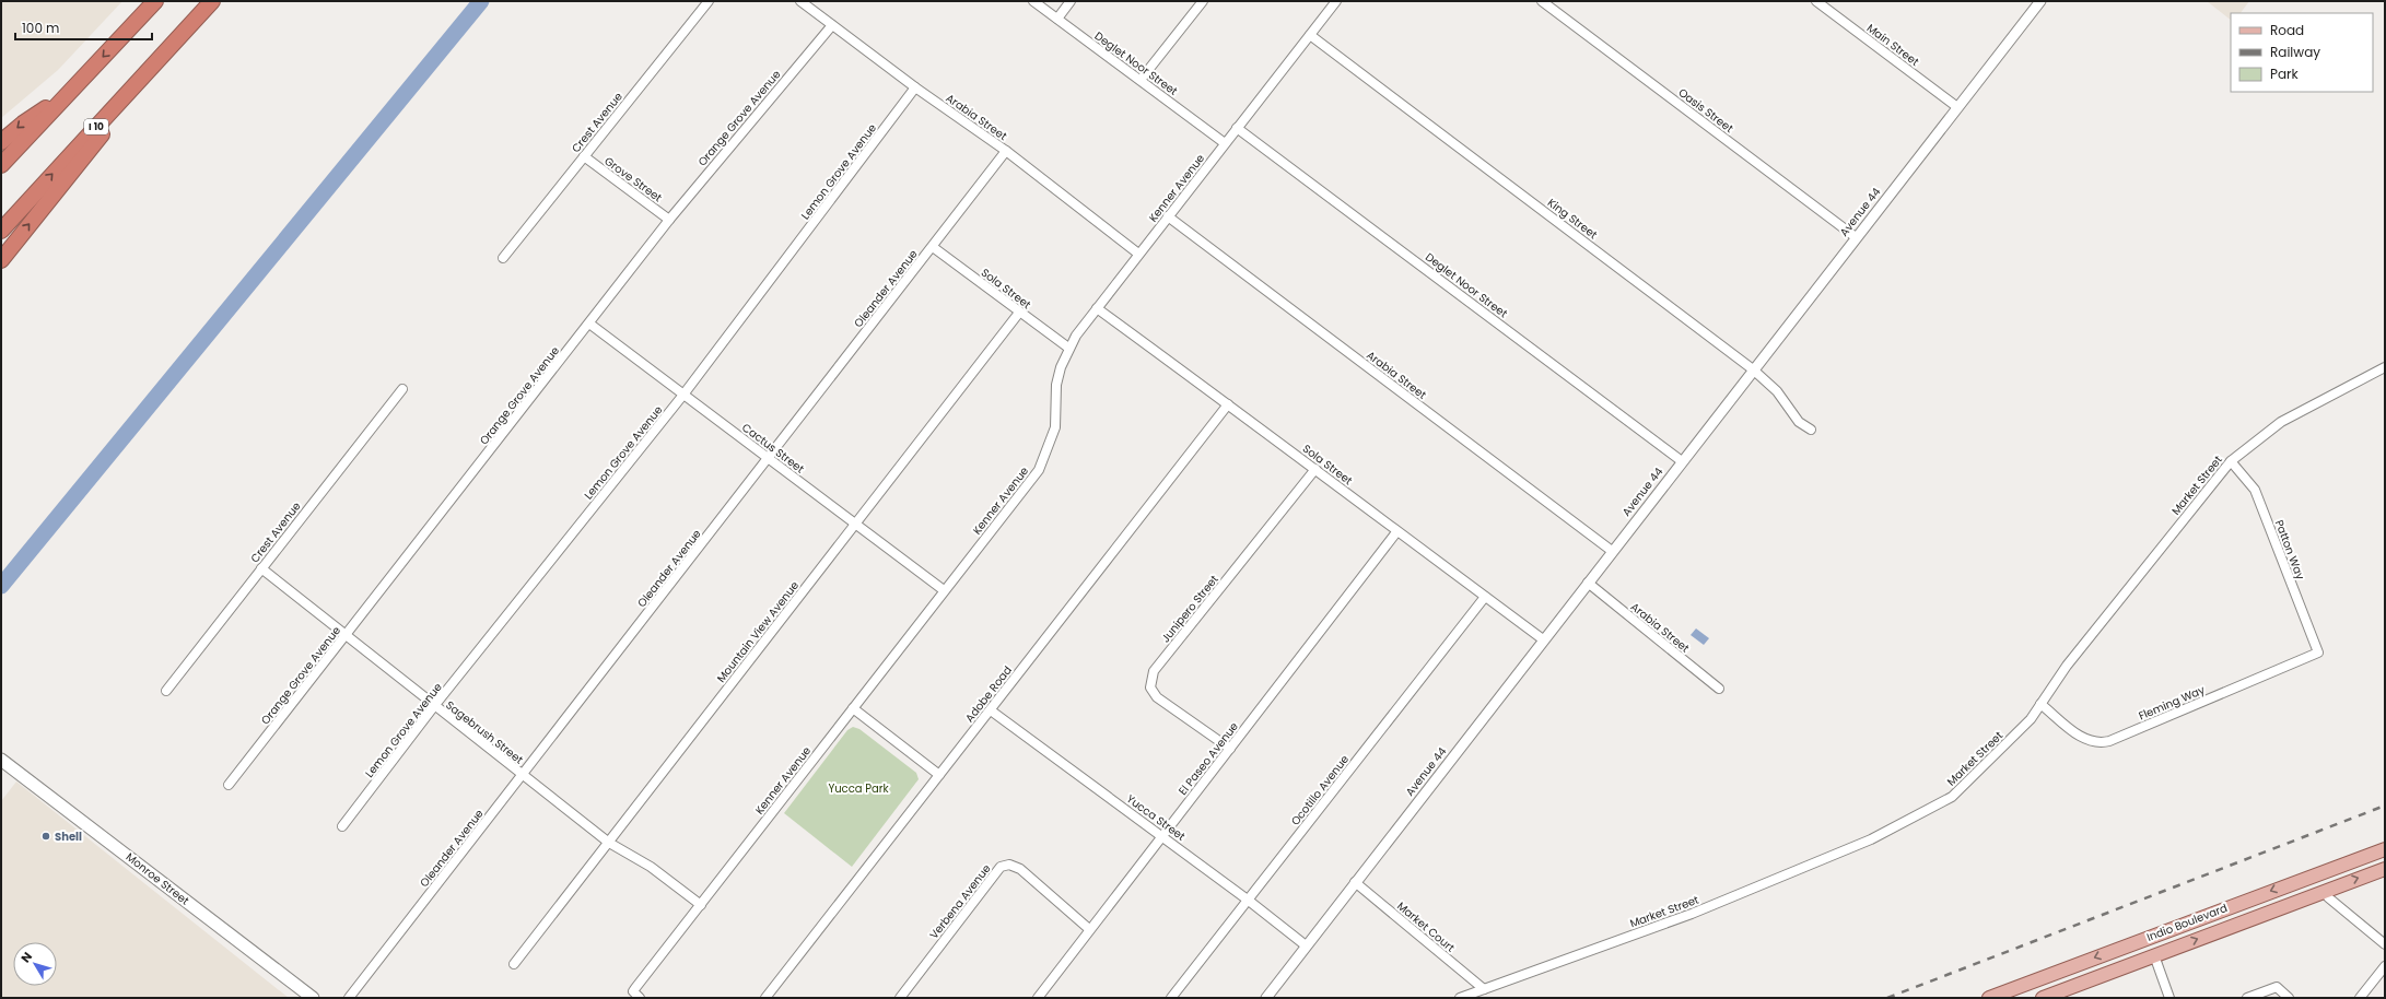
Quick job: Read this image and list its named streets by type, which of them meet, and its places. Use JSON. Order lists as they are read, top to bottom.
{
  "streets": {
    "highway": ["I 10"],
    "main road": ["Monroe Street", "Indio Boulevard"],
    "street": [
      "Main Street",
      "Deglet Noor Street",
      "Oasis Street",
      "Arabia Street",
      "Orange Grove Avenue",
      "Crest Avenue",
      "Lemon Grove Avenue",
      "Grove Street",
      "Kenner Avenue",
      "Avenue 44",
      "King Street",
      "Oleander Avenue",
      "Sola Street",
      "Cactus Street",
      "Market Street",
      "Patton Way",
      "Junipero Street",
      "Mountain View Avenue",
      "Adobe Road",
      "Fleming Way",
      "Sagebrush Street",
      "El Paseo Avenue",
      "Ocotillo Avenue",
      "Yucca Street",
      "Verbena Avenue",
      "Market Court"
    ]
  },
  "crossings": [
    ["Main Street", "Avenue 44"],
    ["Deglet Noor Street", "Kenner Avenue"],
    ["Deglet Noor Street", "Avenue 44"],
    ["Oasis Street", "Avenue 44"],
    ["Arabia Street", "Orange Grove Avenue"],
    ["Arabia Street", "Lemon Grove Avenue"],
    ["Arabia Street", "Kenner Avenue"],
    ["Arabia Street", "Avenue 44"],
    ["Arabia Street", "Oleander Avenue"],
    ["Orange Grove Avenue", "Grove Street"],
    ["Orange Grove Avenue", "Cactus Street"],
    ["Orange Grove Avenue", "Sagebrush Street"],
    ["Crest Avenue", "Grove Street"],
    ["Crest Avenue", "Sagebrush Street"],
    ["Lemon Grove Avenue", "Cactus Street"],
    ["Lemon Grove Avenue", "Sagebrush Street"],
    ["Kenner Avenue", "King Street"],
    ["Kenner Avenue", "Sola Street"],
    ["Kenner Avenue", "Cactus Street"],
    ["Kenner Avenue", "Sagebrush Street"],
    ["Avenue 44", "King Street"],
    ["Avenue 44", "Sola Street"],
    ["Avenue 44", "Yucca Street"],
    ["Avenue 44", "Market Court"],
    ["Oleander Avenue", "Sola Street"],
    ["Oleander Avenue", "Cactus Street"],
    ["Oleander Avenue", "Sagebrush Street"],
    ["Sola Street", "Junipero Street"],
    ["Sola Street", "Mountain View Avenue"],
    ["Sola Street", "Adobe Road"],
    ["Sola Street", "El Paseo Avenue"],
    ["Sola Street", "Ocotillo Avenue"],
    ["Cactus Street", "Mountain View Avenue"],
    ["Market Street", "Patton Way"],
    ["Market Street", "Fleming Way"],
    ["Market Street", "Market Court"],
    ["Patton Way", "Fleming Way"],
    ["Junipero Street", "El Paseo Avenue"],
    ["Mountain View Avenue", "Sagebrush Street"],
    ["Adobe Road", "Yucca Street"],
    ["El Paseo Avenue", "Yucca Street"],
    ["El Paseo Avenue", "Verbena Avenue"],
    ["Ocotillo Avenue", "Yucca Street"]
  ],
  "parks": ["Yucca Park"],
  "places": ["Shell"],
  "legend": ["Road", "Railway", "Park"],
  "scale_bar": "100 m",
  "north": "top left"
}
